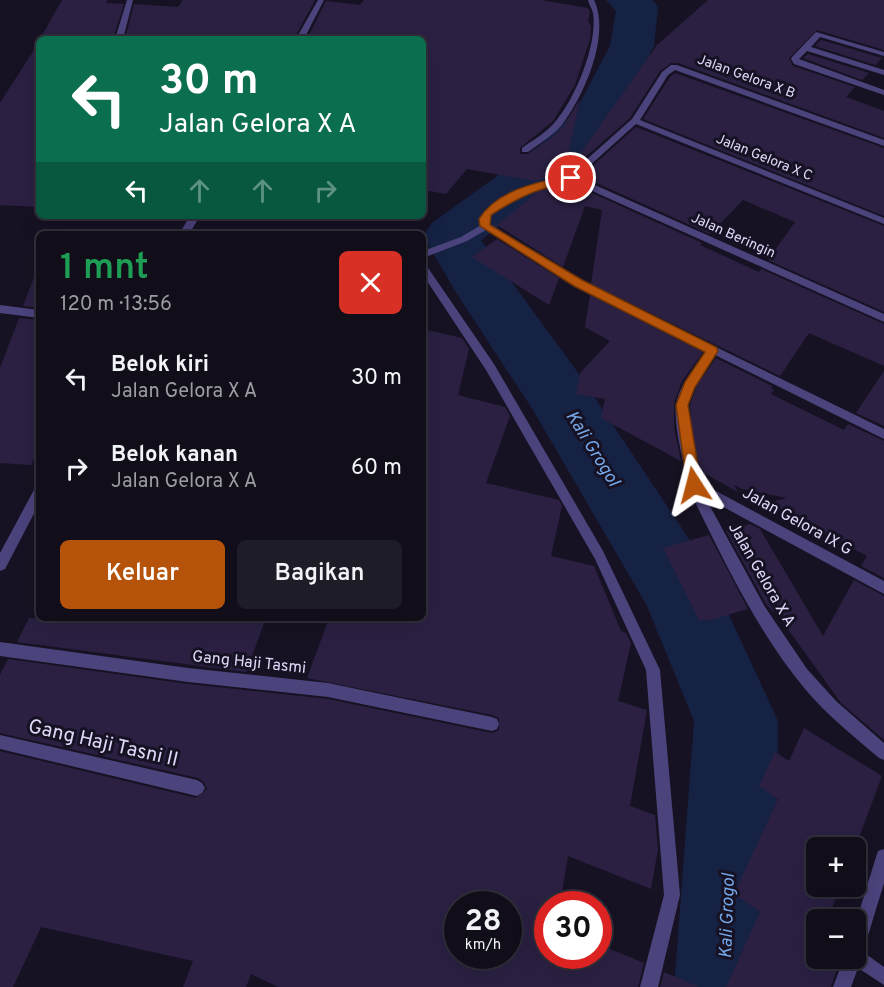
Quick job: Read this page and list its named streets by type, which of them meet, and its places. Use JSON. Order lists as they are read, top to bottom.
{
  "streets": {
    "street": [
      "Jalan Gelora X B",
      "Jalan Gelora X C",
      "Jalan Beringin",
      "Jalan Gelora IX G",
      "Jalan Gelora X A",
      "Gang Haji Tasmi",
      "Gang Haji Tasni II"
    ]
  },
  "crossings": [
    ["Jalan Gelora X B", "Jalan Gelora X C"],
    ["Jalan Gelora X B", "Jalan Beringin"],
    ["Jalan Gelora IX G", "Jalan Gelora X A"]
  ],
  "water": ["Kali Grogol"],
  "page": {
    "turn": ["30 m", "Jalan Gelora X A"],
    "heading": ["1 mnt", "120 m · 13:56"],
    "list": [
      {
        "name": "Belok kiri",
        "note": "Jalan Gelora X A",
        "value": "30 m"
      },
      {
        "name": "Belok kanan",
        "note": "Jalan Gelora X A",
        "value": "60 m"
      }
    ],
    "buttons": ["Keluar", "Bagikan"],
    "map_buttons": ["+", "−"],
    "speed": "28 km/h",
    "limit": "30"
  }
}
